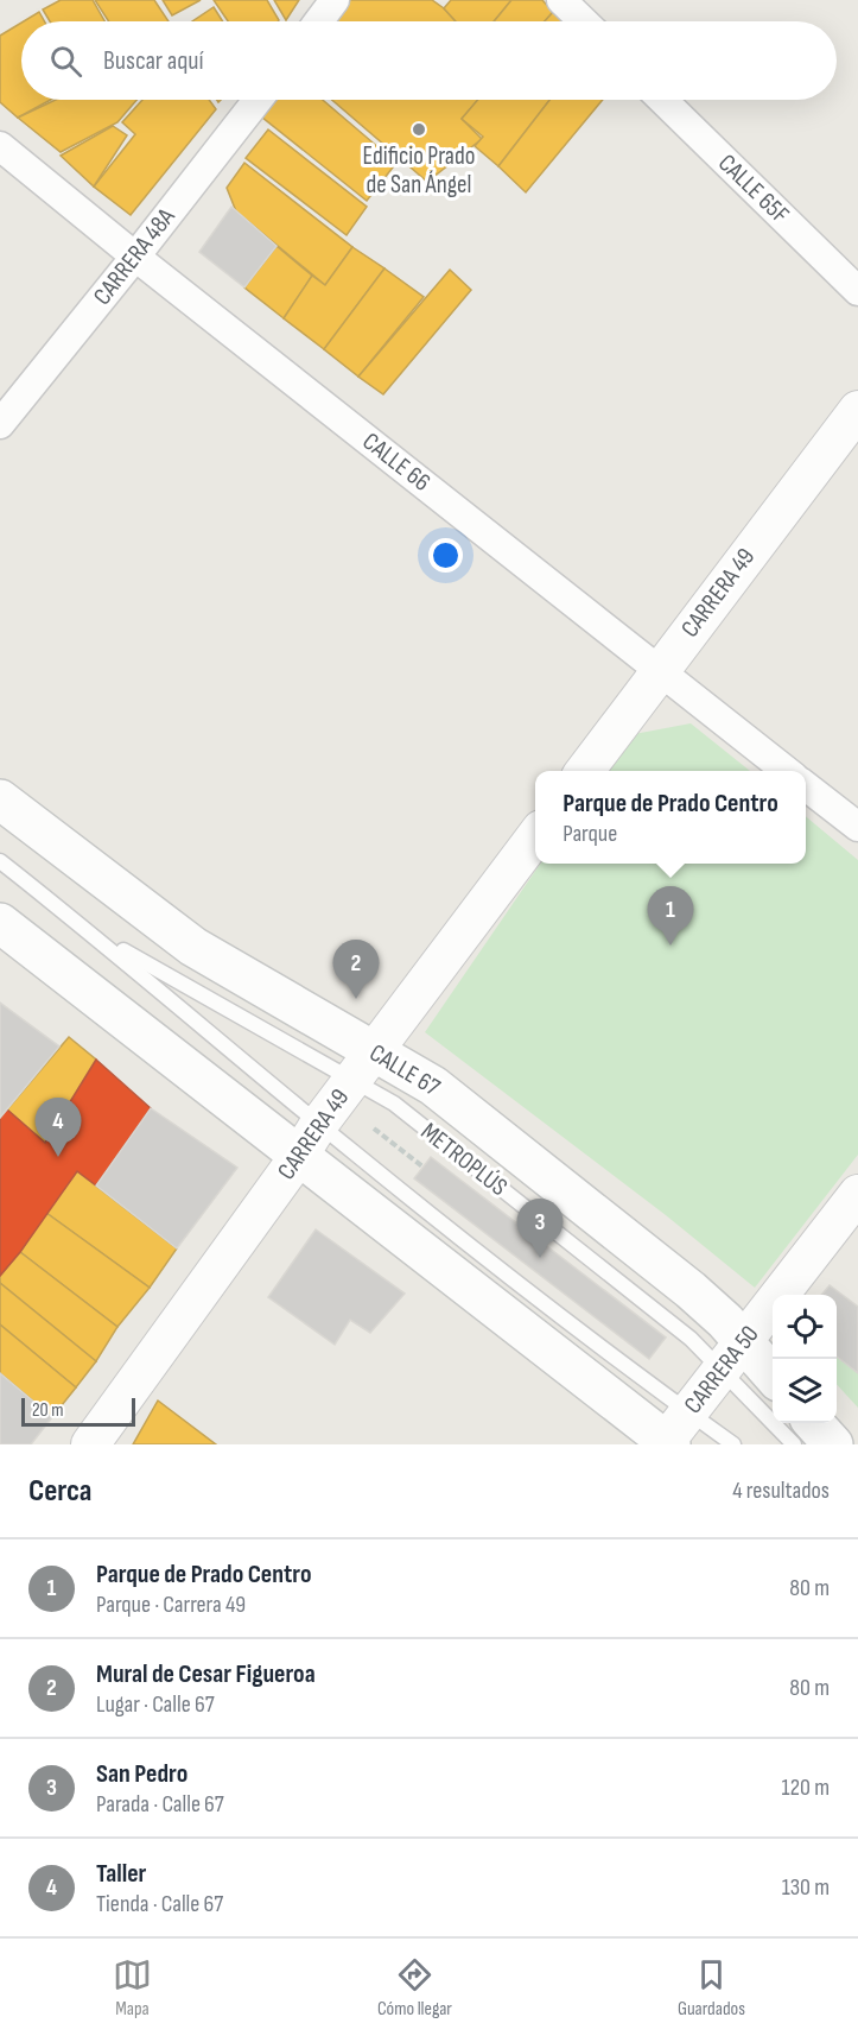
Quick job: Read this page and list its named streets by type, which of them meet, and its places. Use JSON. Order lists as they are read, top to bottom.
{
  "streets": {
    "main road": ["CALLE 67"],
    "street": [
      "CALLE 65F",
      "CARRERA 48A",
      "CALLE 66",
      "CARRERA 49",
      "CARRERA 50"
    ]
  },
  "crossings": [
    ["CARRERA 48A", "CALLE 66"],
    ["CALLE 66", "CARRERA 49"],
    ["CARRERA 49", "CALLE 67"],
    ["CALLE 67", "CARRERA 50"]
  ],
  "places": ["Edificio Prado de San Ángel"],
  "scale_bar": "20 m",
  "page": {
    "search": "Buscar aquí",
    "popup": ["Parque de Prado Centro", "Parque"],
    "pins": [
      "1",
      "2",
      "4",
      "3"
    ],
    "scale": "20 m",
    "heading": ["Cerca", "4 resultados"],
    "list": [
      {
        "mark": "1",
        "name": "Parque de Prado Centro",
        "note": "Parque · Carrera 49",
        "value": "80 m"
      },
      {
        "mark": "2",
        "name": "Mural de Cesar Figueroa",
        "note": "Lugar · Calle 67",
        "value": "80 m"
      },
      {
        "mark": "3",
        "name": "San Pedro",
        "note": "Parada · Calle 67",
        "value": "120 m"
      },
      {
        "mark": "4",
        "name": "Taller",
        "note": "Tienda · Calle 67",
        "value": "130 m"
      }
    ],
    "nav": ["Mapa", "Cómo llegar", "Guardados"]
  }
}
